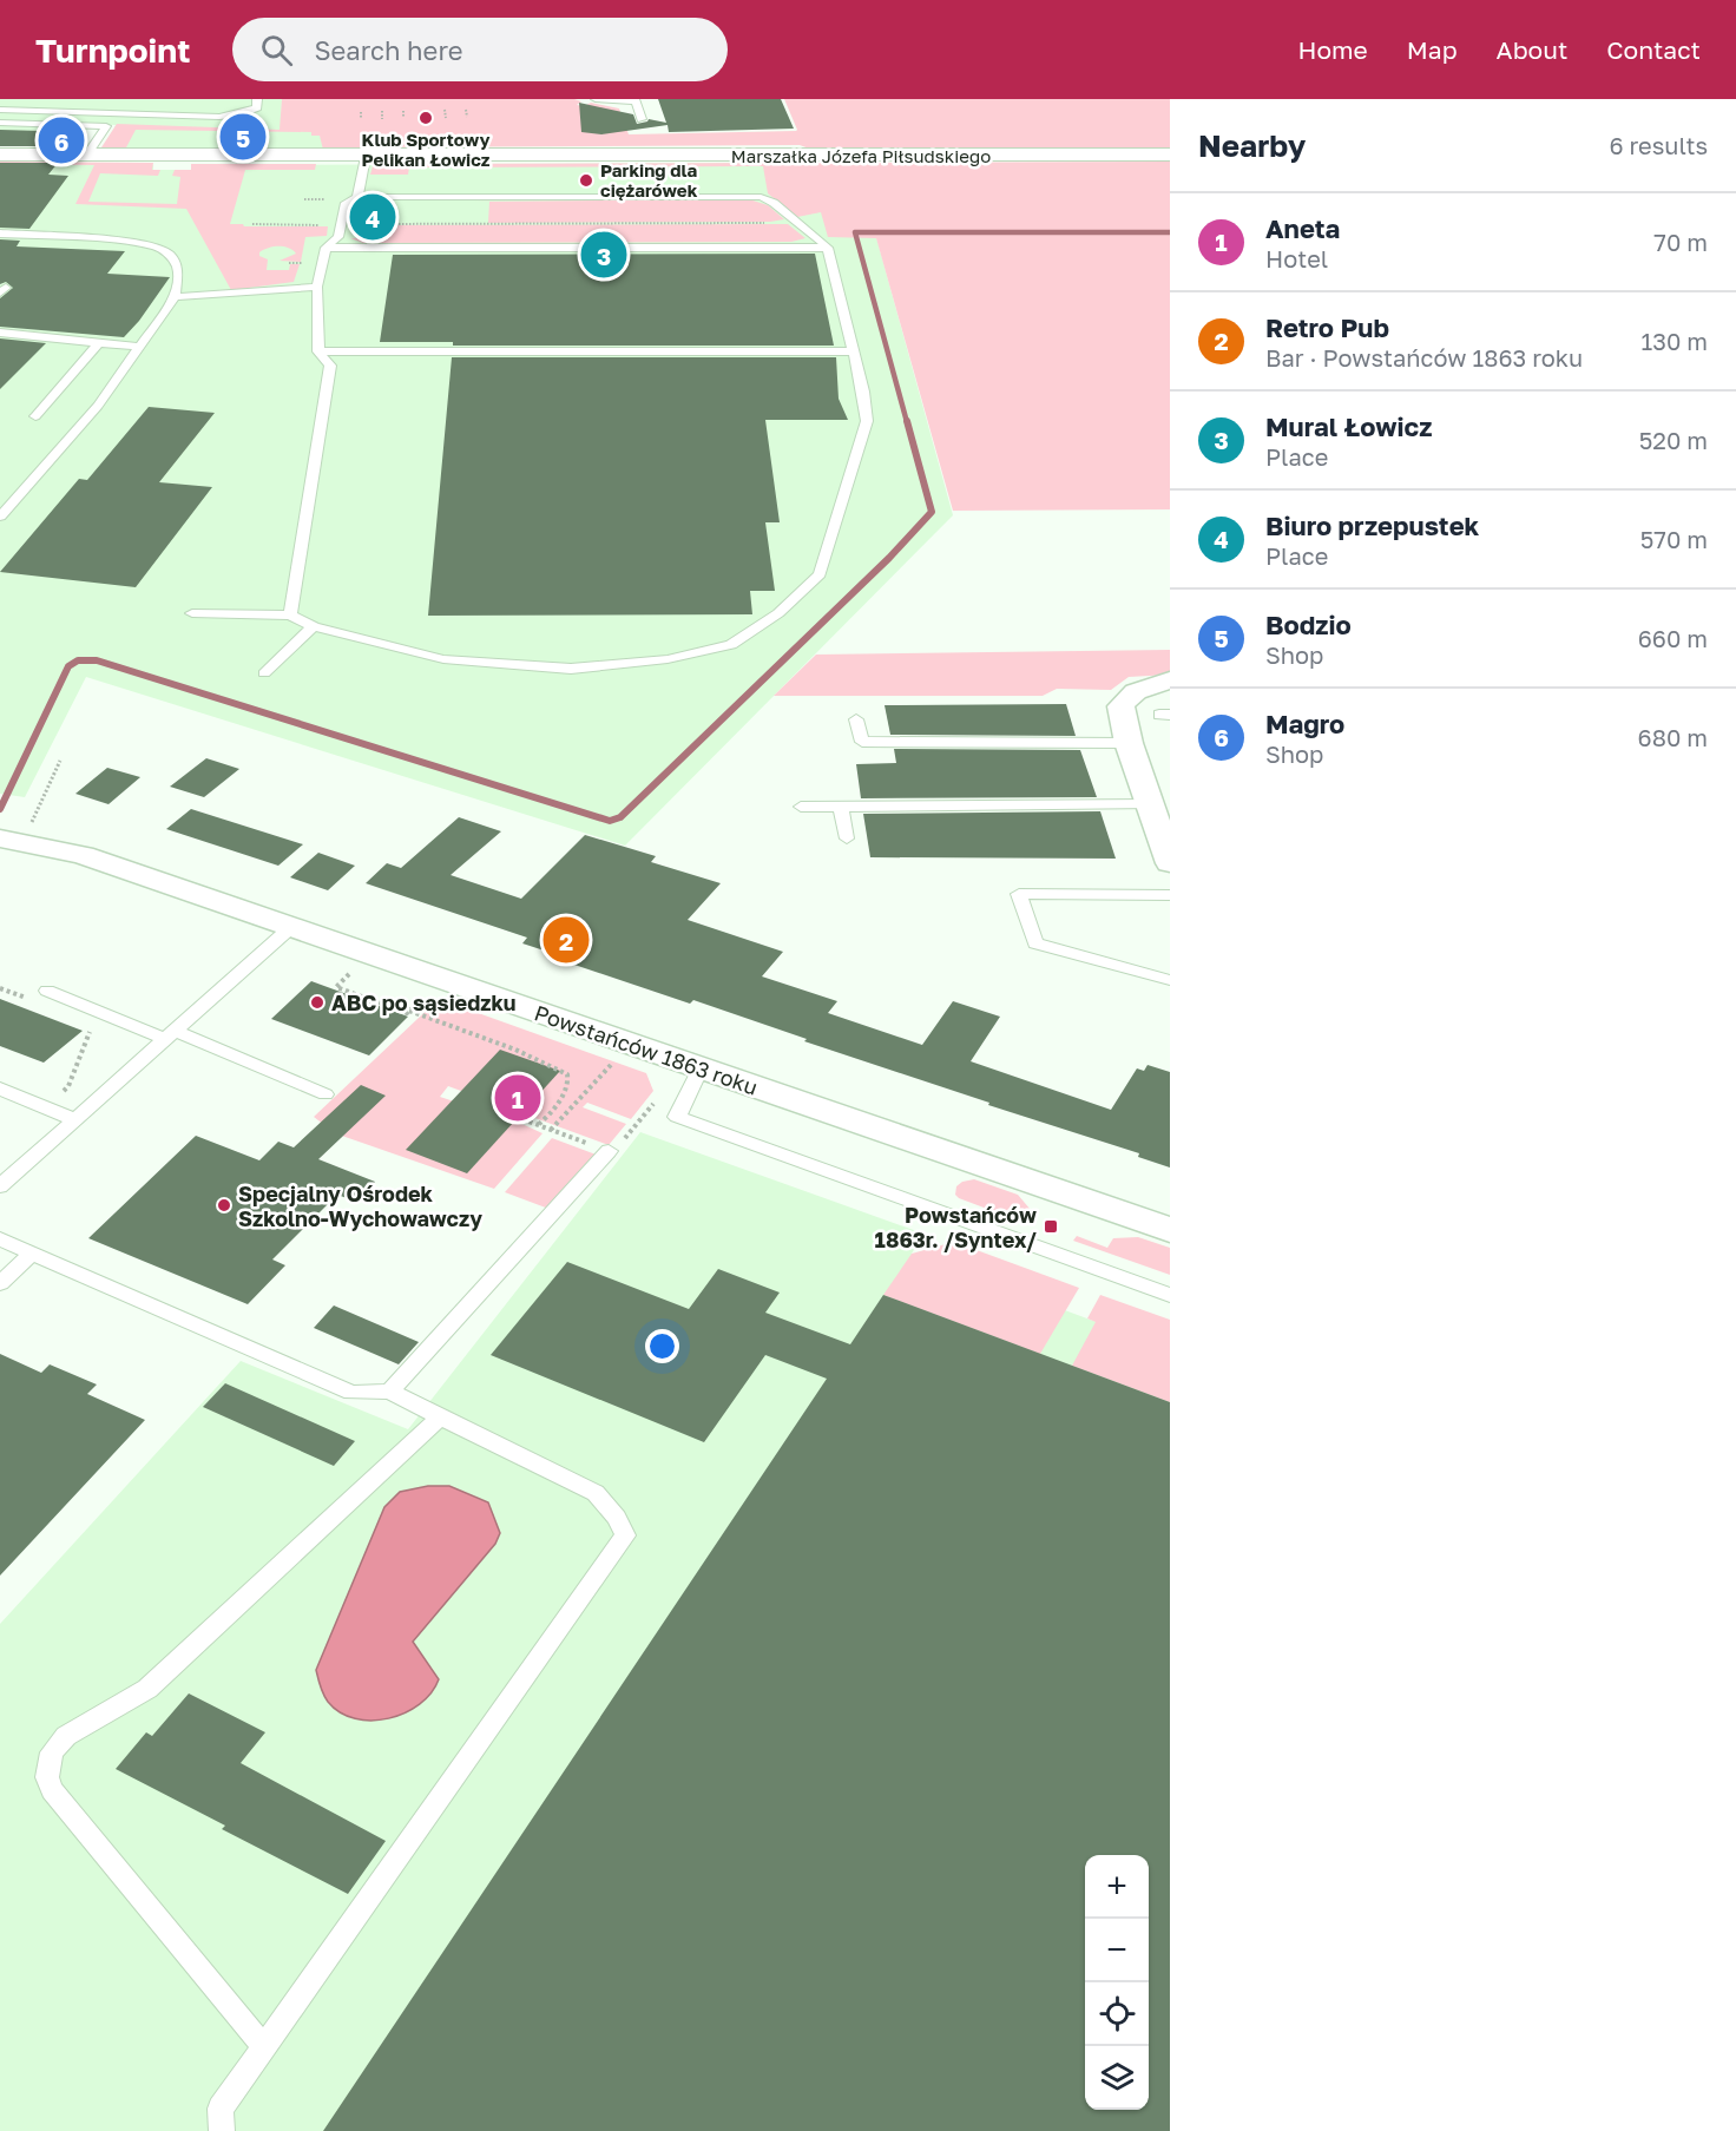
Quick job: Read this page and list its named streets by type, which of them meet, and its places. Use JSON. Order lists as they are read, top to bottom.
{
  "streets": {
    "street": ["Marszałka Józefa Piłsudskiego", "Powstańców 1863 roku"]
  },
  "places": {
    "other": [
      "Klub Sportowy Pelikan Łowicz",
      "Parking dla ciężarówek",
      "ABC po sąsiedzku",
      "Specjalny Ośrodek Szkolno-Wychowawczy"
    ],
    "transit": ["Powstańców 1863r. /Syntex/"]
  },
  "page": {
    "header": "Turnpoint",
    "search": "Search here",
    "nav": [
      "Home",
      "Map",
      "About",
      "Contact"
    ],
    "heading": ["Nearby", "6 results"],
    "pins": [
      "5",
      "6",
      "4",
      "3",
      "2",
      "1"
    ],
    "list": [
      {
        "mark": "1",
        "name": "Aneta",
        "note": "Hotel",
        "value": "70 m"
      },
      {
        "mark": "2",
        "name": "Retro Pub",
        "note": "Bar · Powstańców 1863 roku",
        "value": "130 m"
      },
      {
        "mark": "3",
        "name": "Mural Łowicz",
        "note": "Place",
        "value": "520 m"
      },
      {
        "mark": "4",
        "name": "Biuro przepustek",
        "note": "Place",
        "value": "570 m"
      },
      {
        "mark": "5",
        "name": "Bodzio",
        "note": "Shop",
        "value": "660 m"
      },
      {
        "mark": "6",
        "name": "Magro",
        "note": "Shop",
        "value": "680 m"
      }
    ],
    "map_buttons": ["+", "−"]
  }
}
